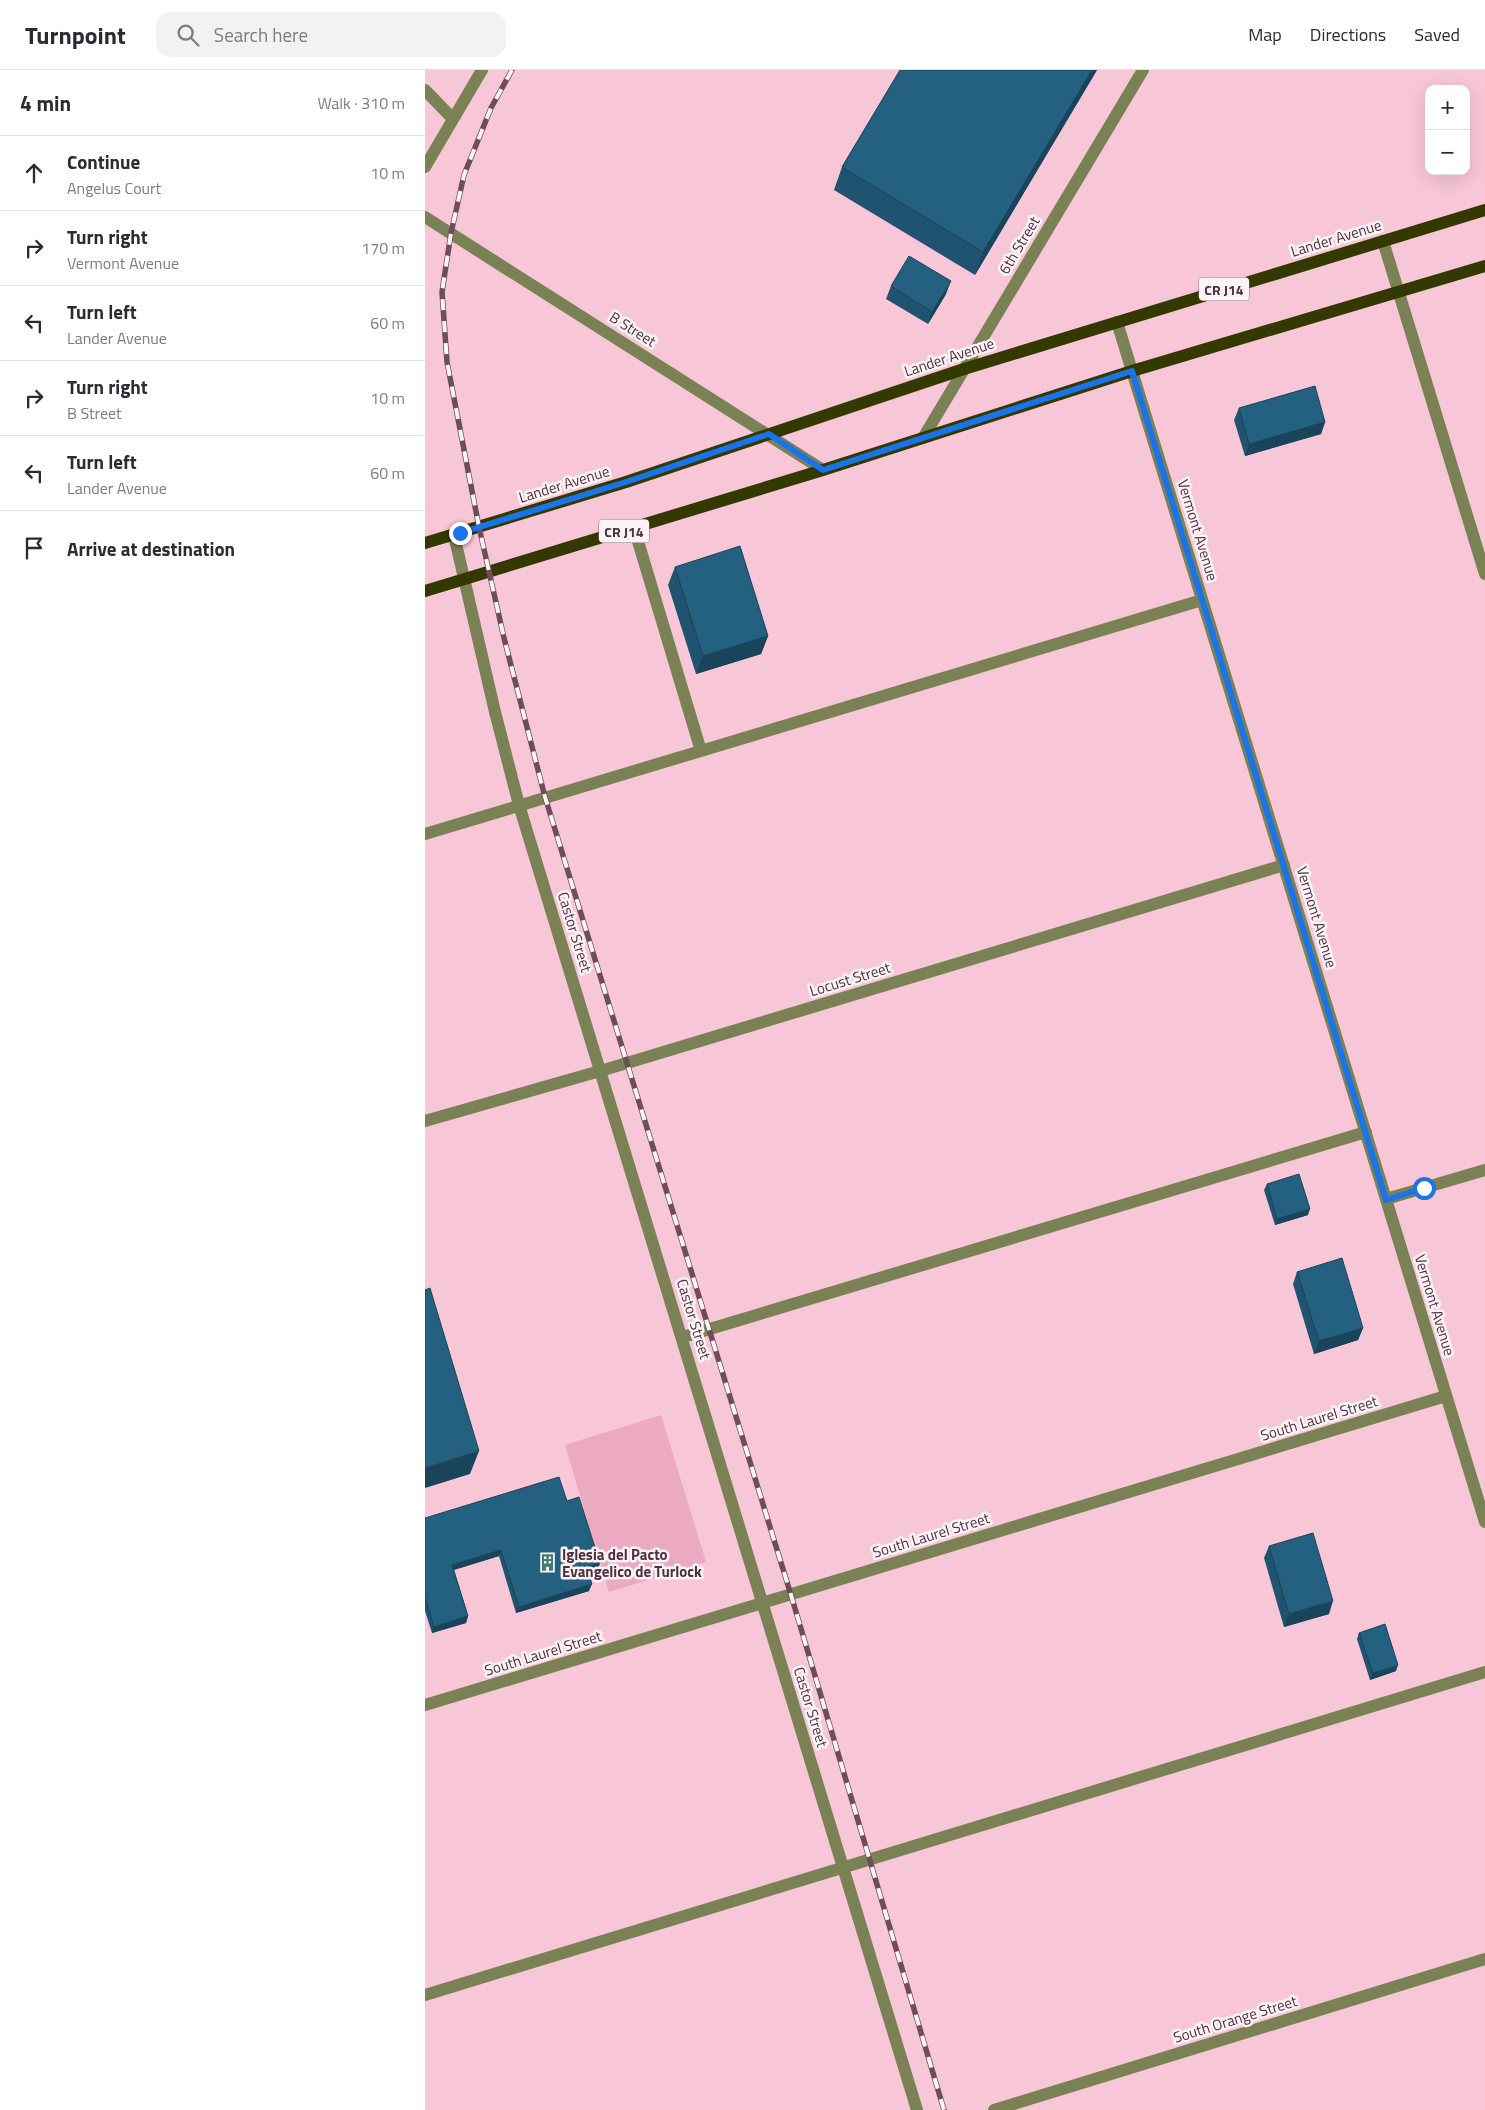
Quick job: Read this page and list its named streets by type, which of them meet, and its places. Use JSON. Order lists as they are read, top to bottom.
{
  "streets": {
    "main road": ["Lander Avenue", "CR J14"],
    "street": [
      "6th Street",
      "B Street",
      "Vermont Avenue",
      "Castor Street",
      "Locust Street",
      "South Laurel Street",
      "South Orange Street"
    ]
  },
  "crossings": [
    ["Lander Avenue", "6th Street"],
    ["Lander Avenue", "B Street"],
    ["Lander Avenue", "Vermont Avenue"],
    ["Lander Avenue", "Castor Street"],
    ["6th Street", "CR J14"],
    ["CR J14", "B Street"],
    ["CR J14", "Vermont Avenue"],
    ["CR J14", "Castor Street"],
    ["Vermont Avenue", "Locust Street"],
    ["Vermont Avenue", "South Laurel Street"],
    ["Castor Street", "Locust Street"],
    ["Castor Street", "South Laurel Street"]
  ],
  "places": {
    "building": ["Iglesia del Pacto Evangelico de Turlock"]
  },
  "page": {
    "header": "Turnpoint",
    "search": "Search here",
    "nav": ["Map", "Directions", "Saved"],
    "heading": ["4 min", "Walk · 310 m"],
    "map_buttons": ["+", "−"],
    "list": [
      ["Continue", "Angelus Court", "10 m"],
      ["Turn right", "Vermont Avenue", "170 m"],
      ["Turn left", "Lander Avenue", "60 m"],
      ["Turn right", "B Street", "10 m"],
      ["Turn left", "Lander Avenue", "60 m"],
      "Arrive at destination"
    ]
  }
}
